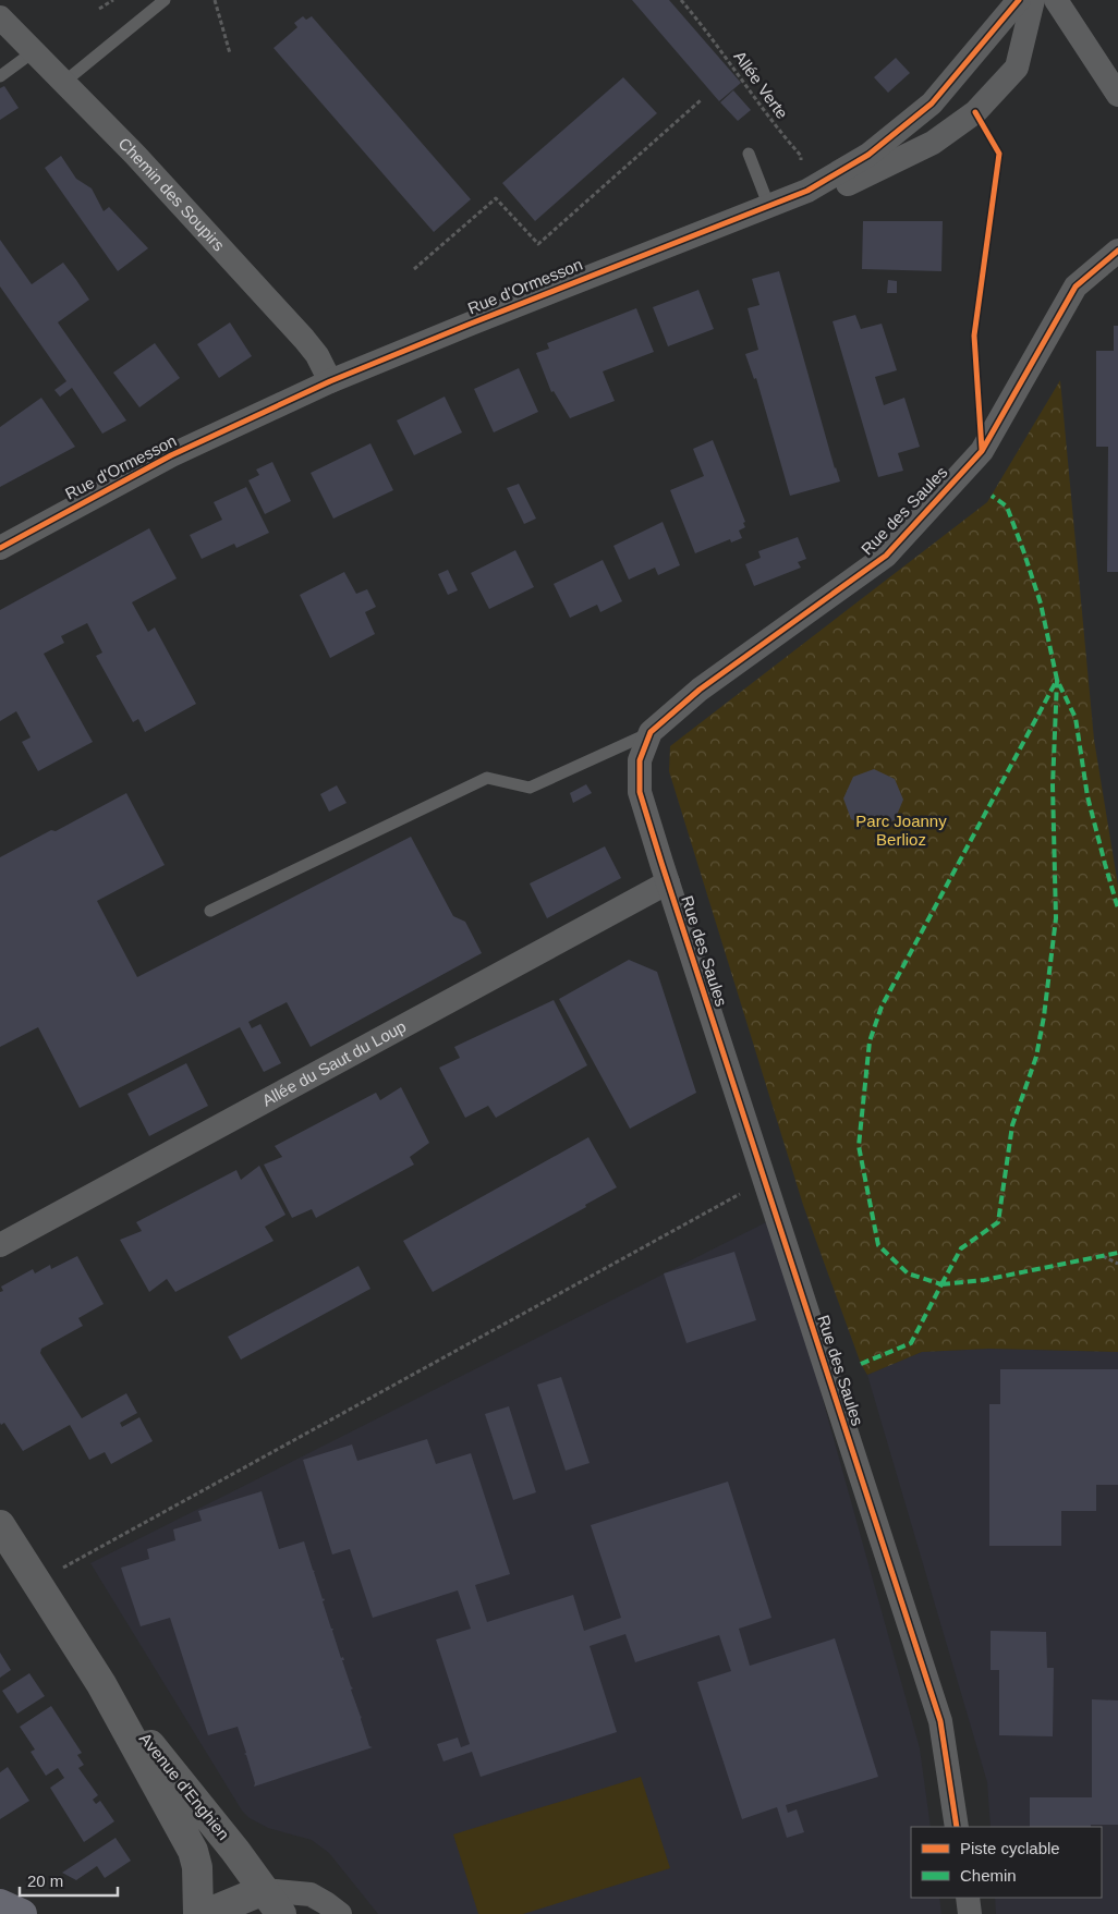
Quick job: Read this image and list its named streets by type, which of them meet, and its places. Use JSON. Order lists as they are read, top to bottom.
{
  "streets": {
    "main road": ["Avenue d'Enghien"],
    "street": [
      "Chemin des Soupirs",
      "Rue d'Ormesson",
      "Rue des Saules",
      "Allée du Saut du Loup"
    ],
    "path": ["Allée Verte"]
  },
  "crossings": [
    ["Allée Verte", "Rue d'Ormesson"],
    ["Chemin des Soupirs", "Rue d'Ormesson"],
    ["Rue des Saules", "Allée du Saut du Loup"]
  ],
  "parks": ["Parc Joanny Berlioz"],
  "legend": ["Piste cyclable", "Chemin"],
  "scale_bar": "20 m"
}
